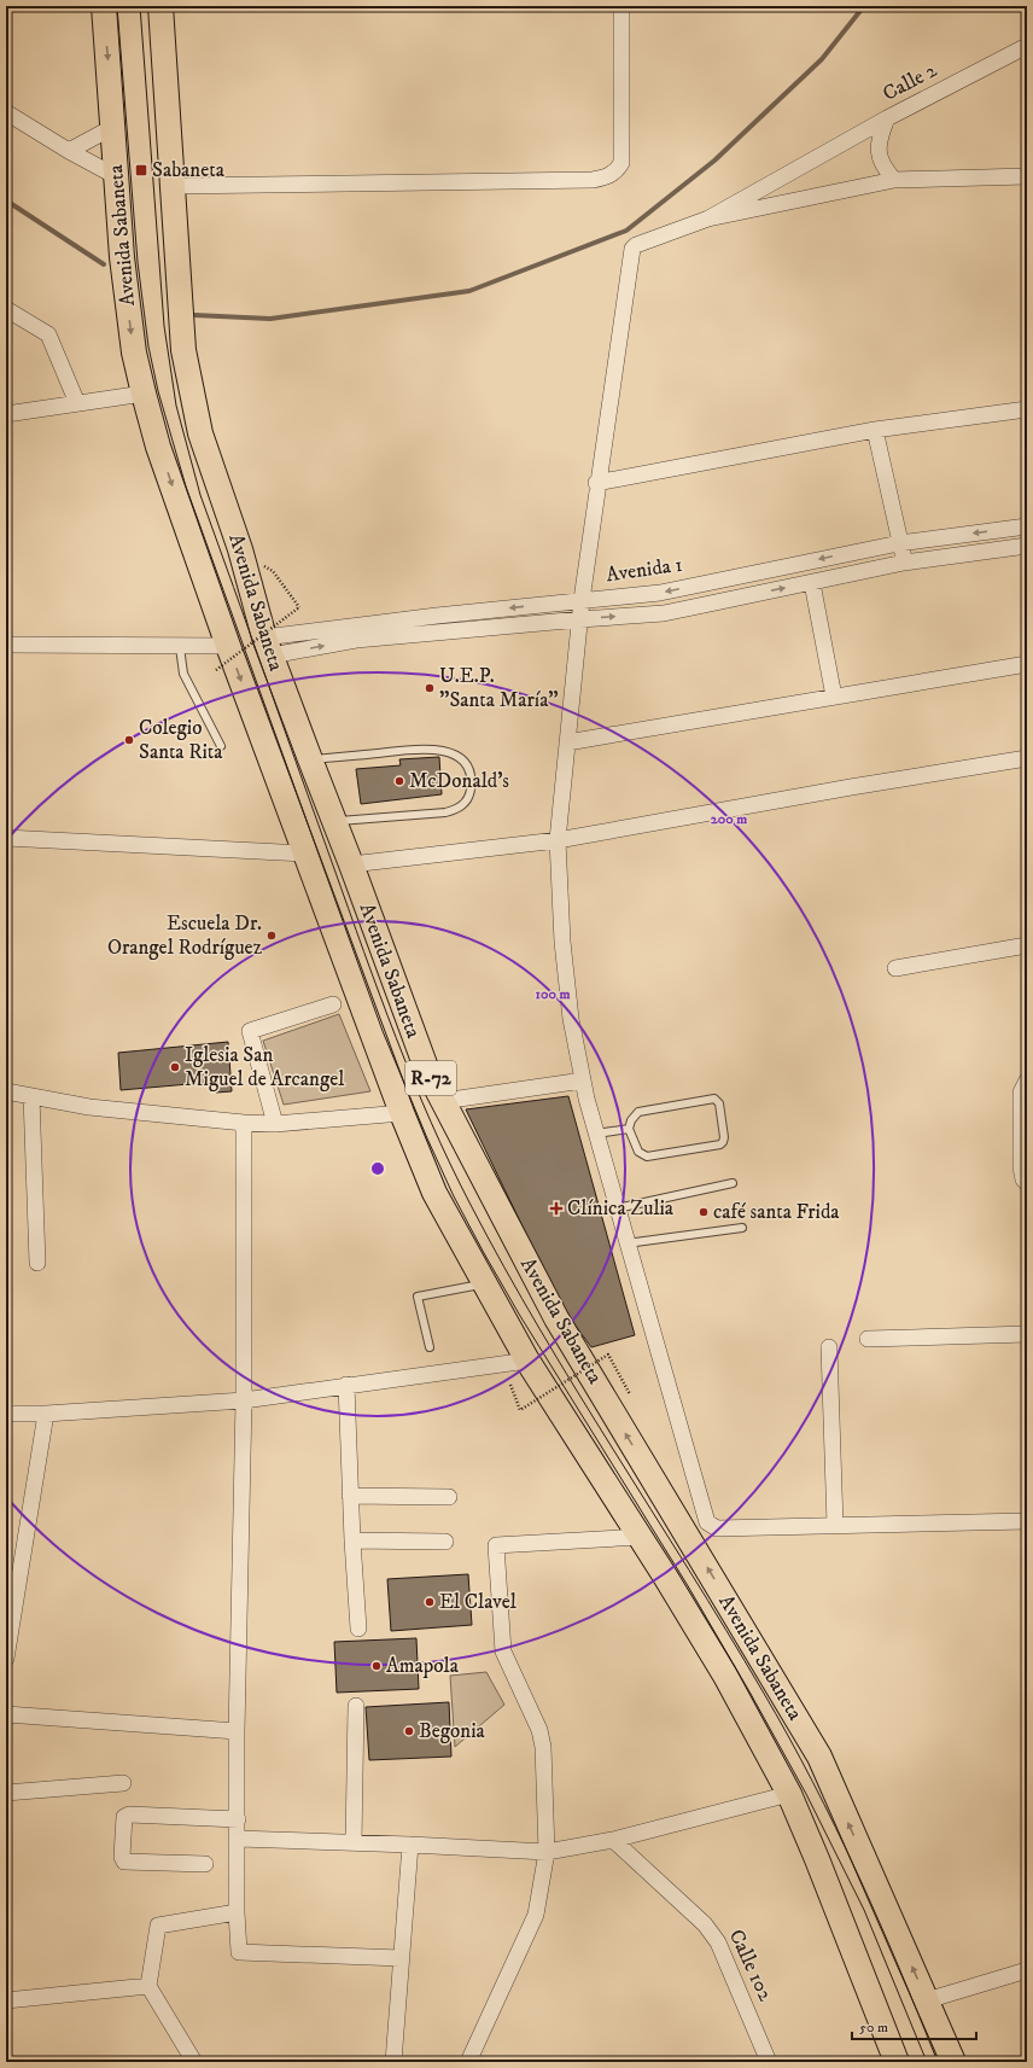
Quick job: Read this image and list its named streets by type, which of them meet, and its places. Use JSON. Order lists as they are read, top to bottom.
{
  "streets": {
    "main road": ["Avenida Sabaneta", "R-72"],
    "street": ["Calle 2", "Avenida 1", "Calle 102"]
  },
  "crossings": [
    ["Avenida Sabaneta", "Avenida 1"]
  ],
  "places": {
    "transit": ["Sabaneta"],
    "other": [
      "U.E.P. \"Santa María\"",
      "Colegio Santa Rita",
      "McDonald's",
      "Escuela Dr. Orangel Rodríguez",
      "Iglesia San Miguel de Arcangel",
      "café santa Frida",
      "El Clavel",
      "Amapola",
      "Begonia"
    ],
    "health": ["Clínica Zulia"]
  },
  "scale_bar": "50 m",
  "rings": ["200 m", "100 m"]
}
